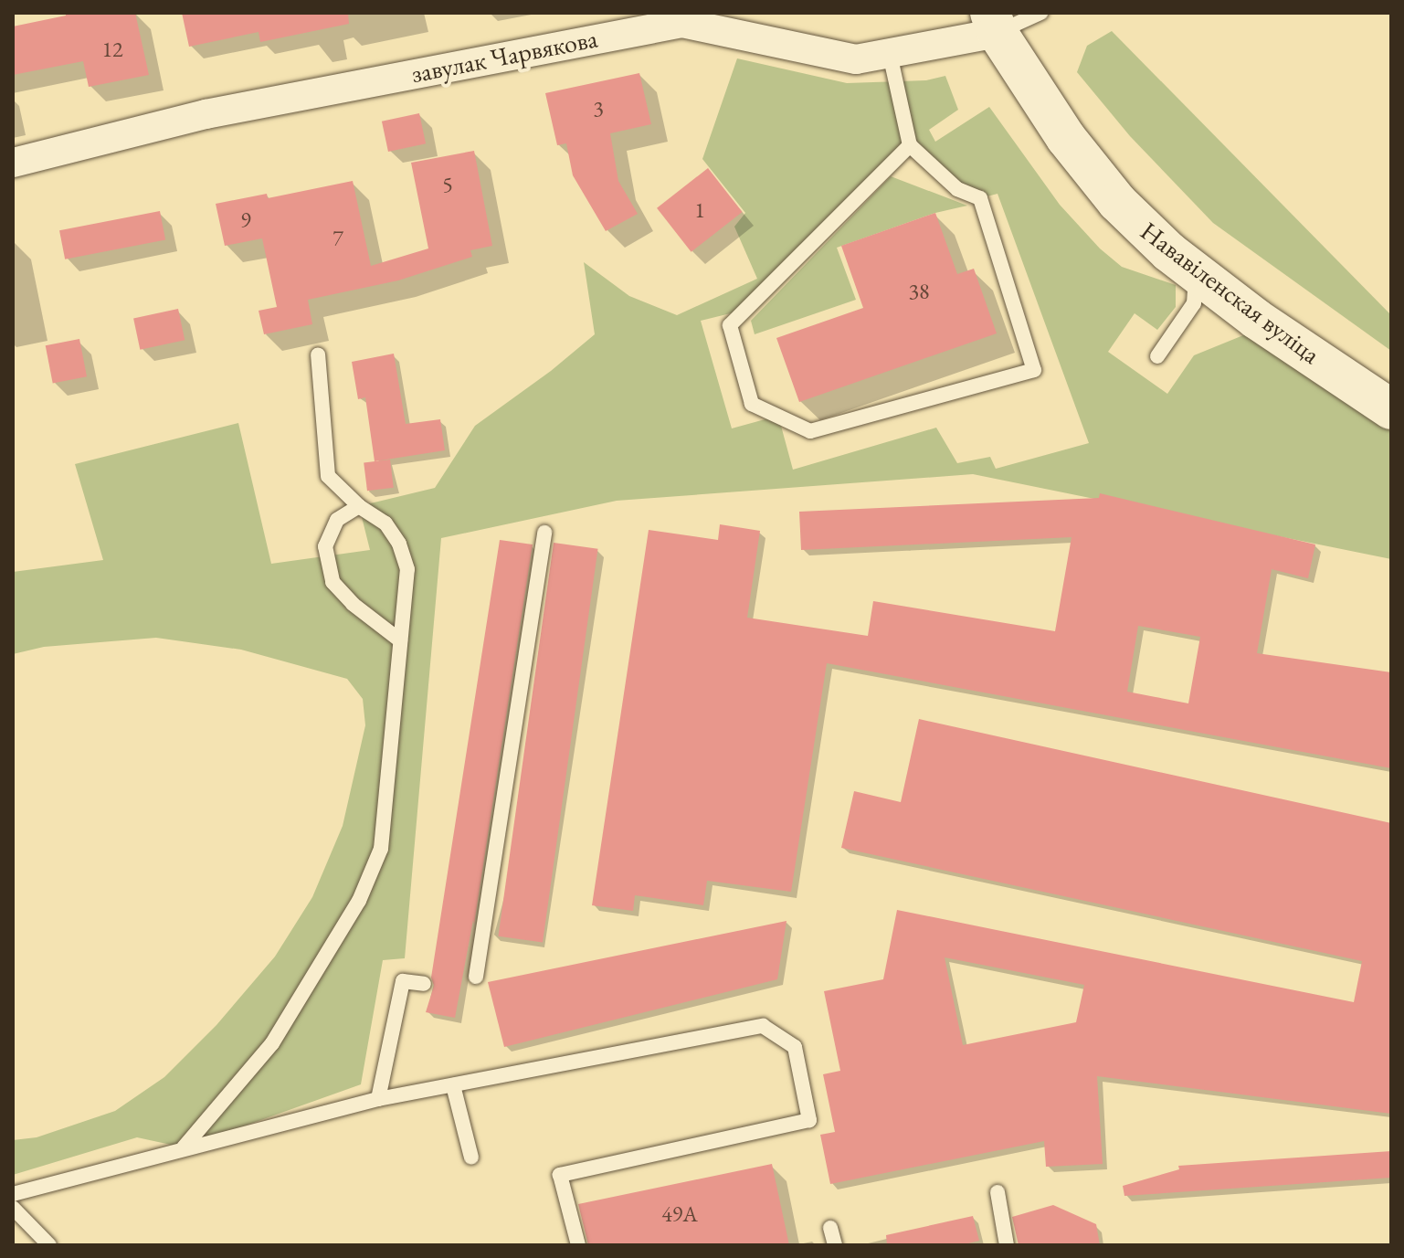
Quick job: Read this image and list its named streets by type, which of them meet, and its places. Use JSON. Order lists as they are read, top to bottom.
{
  "streets": {
    "street": ["завулак Чарвякова", "Нававіленская вуліца"]
  },
  "crossings": [
    ["завулак Чарвякова", "Нававіленская вуліца"]
  ],
  "house_numbers": [
    "12",
    "3",
    "5",
    "1",
    "9",
    "7",
    "38",
    "49А"
  ]
}
